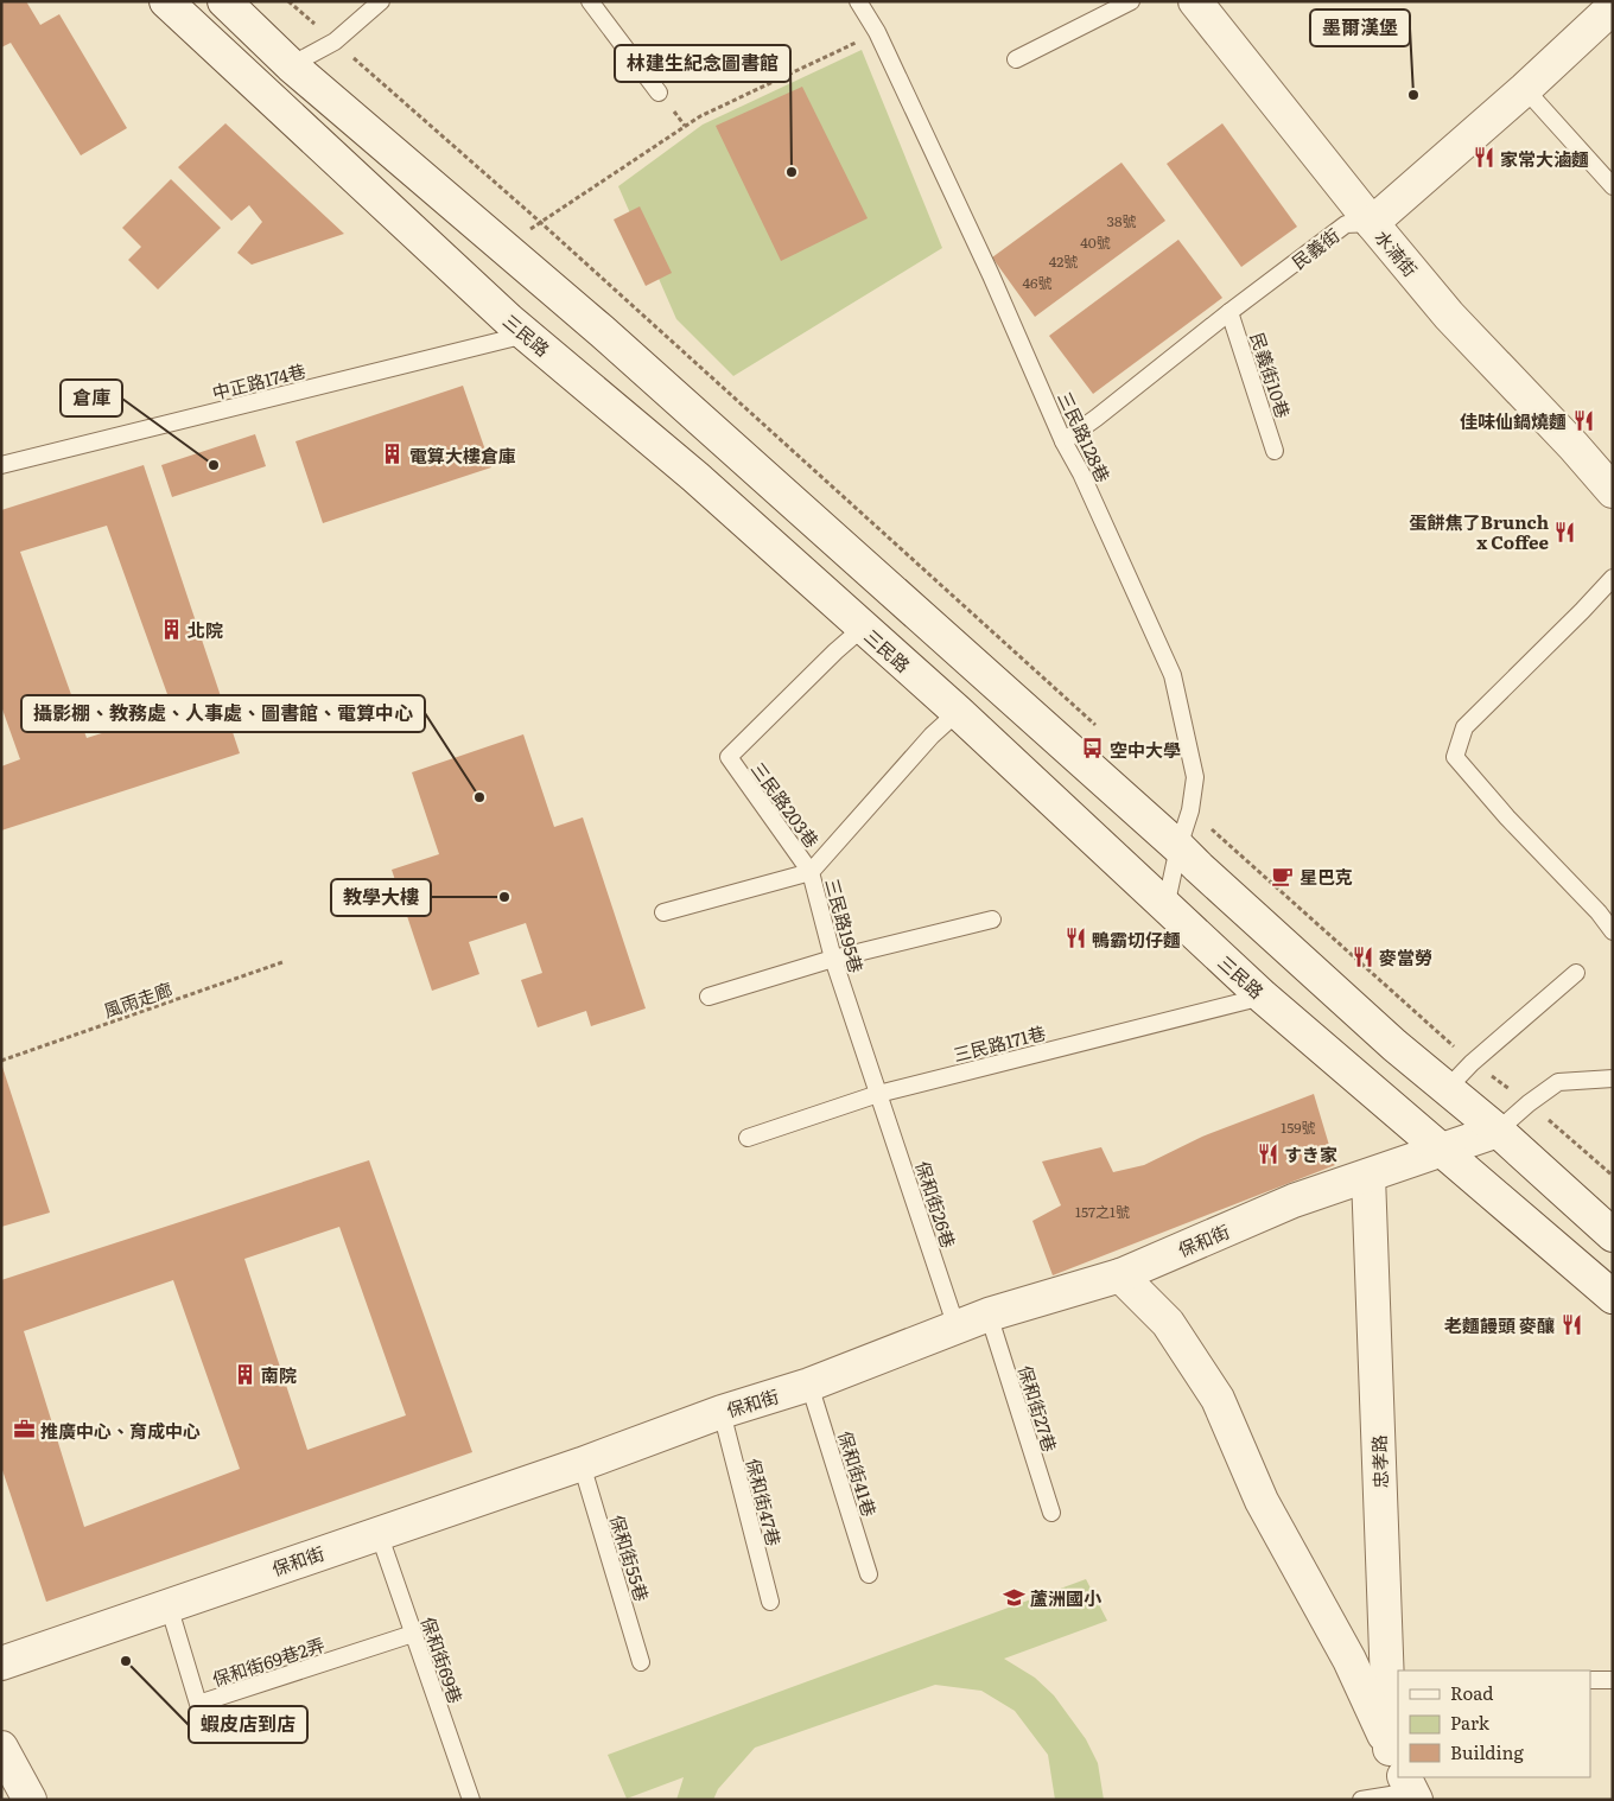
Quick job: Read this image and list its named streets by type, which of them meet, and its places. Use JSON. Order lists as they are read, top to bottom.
{
  "streets": {
    "main road": [
      "水湳街",
      "三民路",
      "保和街",
      "忠孝路"
    ],
    "lane": [
      "民義街",
      "民義街10巷",
      "中正路174巷",
      "三民路128巷",
      "三民路203巷",
      "三民路195巷",
      "三民路171巷",
      "保和街26巷",
      "保和街27巷",
      "保和街41巷",
      "保和街47巷",
      "保和街55巷",
      "保和街69巷",
      "保和街69巷2弄"
    ],
    "path": ["風雨走廊"]
  },
  "crossings": [
    ["民義街", "水湳街"],
    ["民義街", "民義街10巷"],
    ["民義街", "三民路128巷"],
    ["三民路", "中正路174巷"],
    ["三民路", "三民路128巷"],
    ["三民路", "三民路203巷"],
    ["三民路", "三民路195巷"],
    ["三民路", "三民路171巷"],
    ["三民路", "保和街"],
    ["三民路203巷", "三民路195巷"],
    ["三民路195巷", "三民路171巷"],
    ["三民路195巷", "保和街26巷"],
    ["三民路171巷", "保和街26巷"],
    ["保和街26巷", "保和街"],
    ["保和街", "保和街27巷"],
    ["保和街", "忠孝路"],
    ["保和街", "保和街41巷"],
    ["保和街", "保和街47巷"],
    ["保和街", "保和街55巷"],
    ["保和街", "保和街69巷"],
    ["保和街", "保和街69巷2弄"],
    ["保和街69巷", "保和街69巷2弄"]
  ],
  "places": {
    "other": [
      "墨爾漢堡",
      "林建生紀念圖書館",
      "倉庫",
      "攝影棚、教務處、人事處、圖書館、電算中心",
      "教學大樓",
      "蝦皮店到店"
    ],
    "restaurant": [
      "家常大滷麵",
      "佳味仙鍋燒麵",
      "蛋餅焦了Brunch x Coffee",
      "鴨霸切仔麵",
      "麥當勞",
      "すき家",
      "老麵饅頭 麥釀"
    ],
    "building": ["電算大樓倉庫", "北院", "南院"],
    "bus stop": ["空中大學"],
    "cafe": ["星巴克"],
    "office": ["推廣中心、育成中心"],
    "school or university": ["蘆洲國小"]
  },
  "house_numbers": [
    "38號",
    "40號",
    "42號",
    "46號",
    "159號",
    "157之1號"
  ],
  "legend": ["Road", "Park", "Building"]
}
